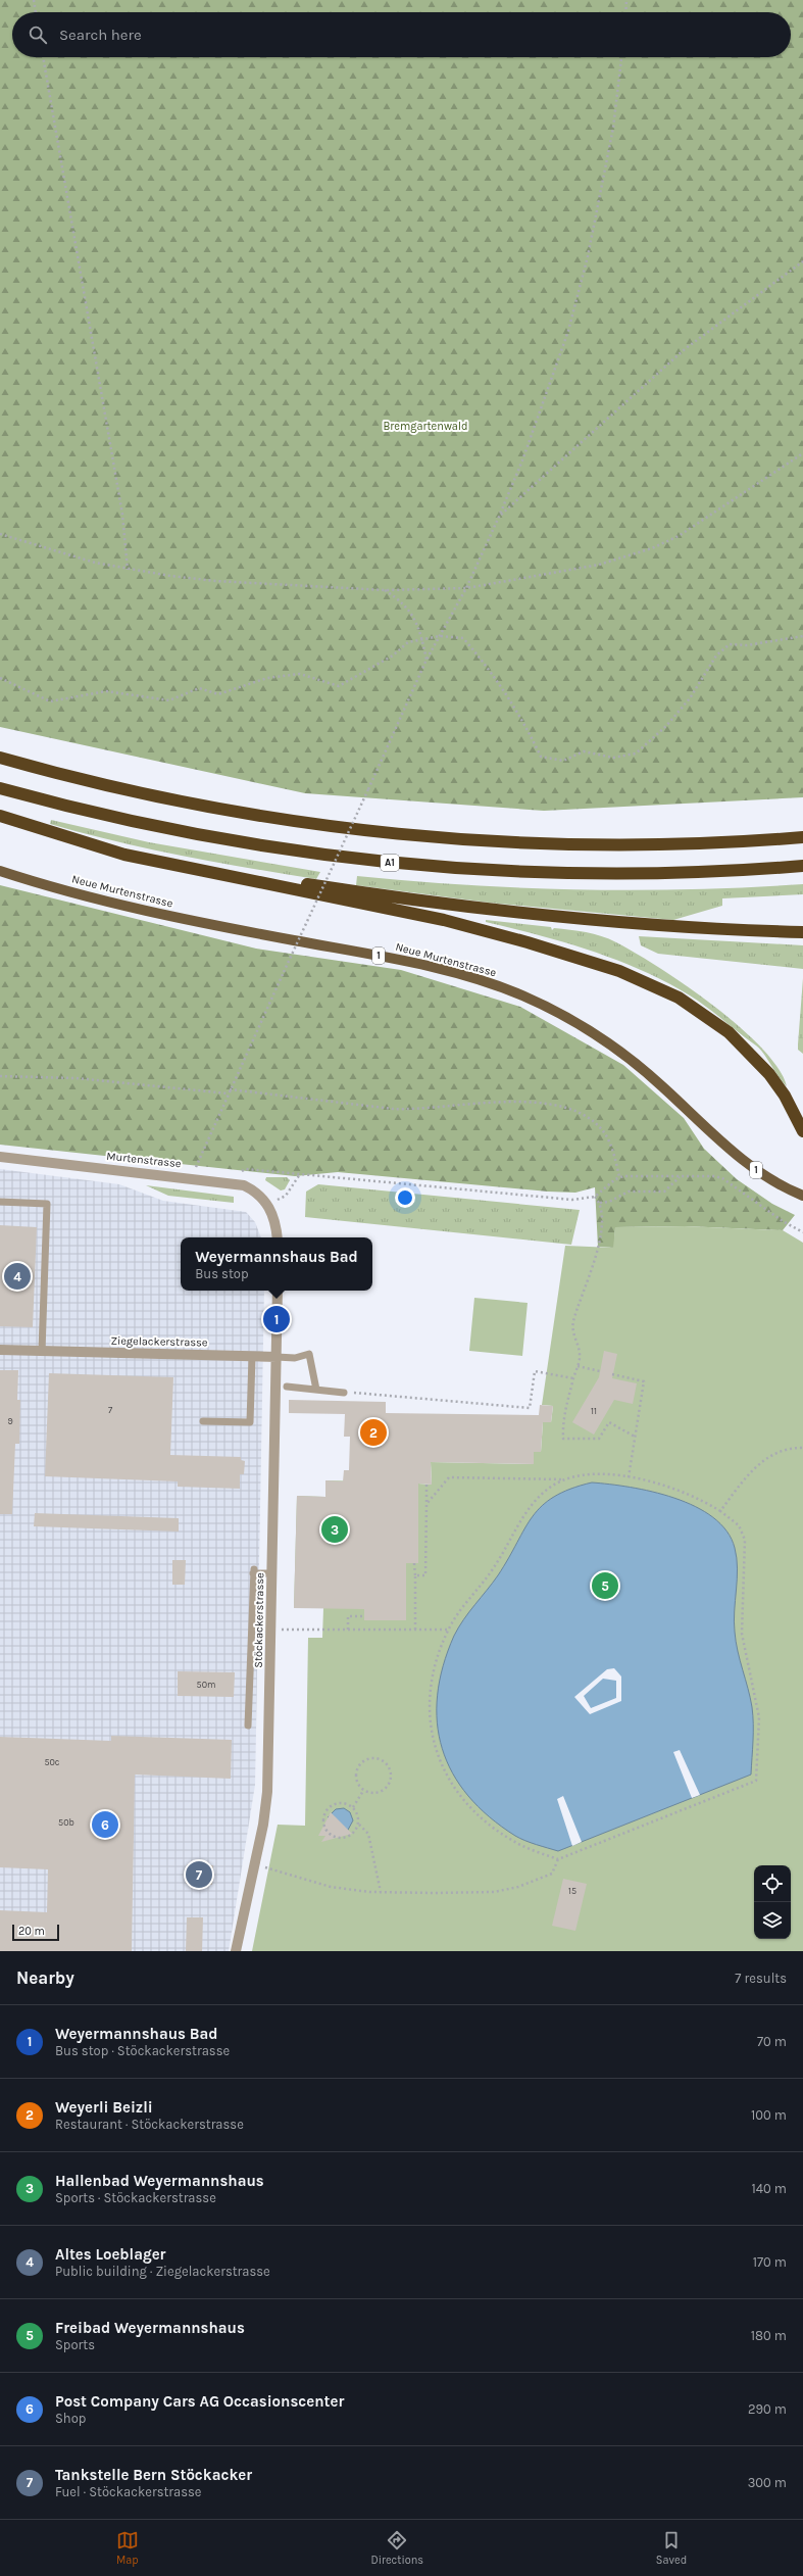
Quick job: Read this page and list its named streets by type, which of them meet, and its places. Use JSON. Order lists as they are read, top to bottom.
{
  "streets": {
    "highway": ["A1"],
    "main road": ["Neue Murtenstrasse", "1"],
    "street": ["Murtenstrasse", "Ziegelackerstrasse", "Stöckackerstrasse"]
  },
  "crossings": [
    ["Ziegelackerstrasse", "Stöckackerstrasse"]
  ],
  "parks": ["Bremgartenwald"],
  "house_numbers": [
    "7",
    "11",
    "9",
    "50m",
    "50c",
    "50b",
    "15"
  ],
  "scale_bar": "20 m",
  "page": {
    "search": "Search here",
    "popup": ["Weyermannshaus Bad", "Bus stop"],
    "pins": [
      "4",
      "1",
      "2",
      "3",
      "5",
      "6",
      "7"
    ],
    "scale": "20 m",
    "heading": ["Nearby", "7 results"],
    "list": [
      {
        "mark": "1",
        "name": "Weyermannshaus Bad",
        "note": "Bus stop · Stöckackerstrasse",
        "value": "70 m"
      },
      {
        "mark": "2",
        "name": "Weyerli Beizli",
        "note": "Restaurant · Stöckackerstrasse",
        "value": "100 m"
      },
      {
        "mark": "3",
        "name": "Hallenbad Weyermannshaus",
        "note": "Sports · Stöckackerstrasse",
        "value": "140 m"
      },
      {
        "mark": "4",
        "name": "Altes Loeblager",
        "note": "Public building · Ziegelackerstrasse",
        "value": "170 m"
      },
      {
        "mark": "5",
        "name": "Freibad Weyermannshaus",
        "note": "Sports",
        "value": "180 m"
      },
      {
        "mark": "6",
        "name": "Post Company Cars AG Occasionscenter",
        "note": "Shop",
        "value": "290 m"
      },
      {
        "mark": "7",
        "name": "Tankstelle Bern Stöckacker",
        "note": "Fuel · Stöckackerstrasse",
        "value": "300 m"
      }
    ],
    "nav": ["Map", "Directions", "Saved"]
  }
}
